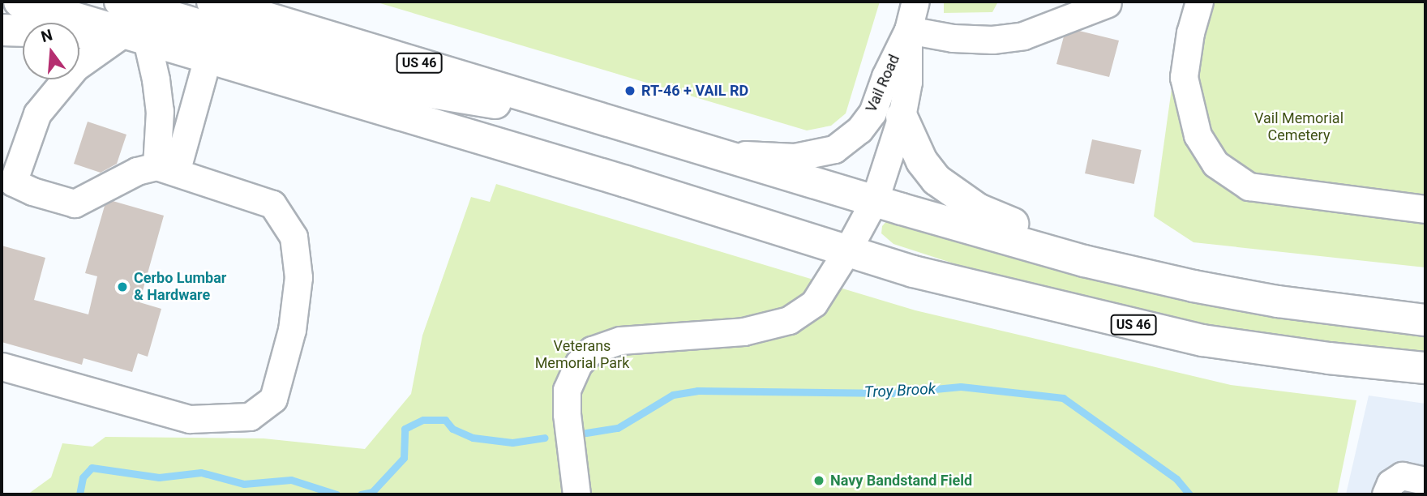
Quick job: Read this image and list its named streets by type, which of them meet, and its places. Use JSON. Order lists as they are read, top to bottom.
{
  "streets": {
    "highway": ["US 46"],
    "street": ["Vail Road"]
  },
  "crossings": [
    ["US 46", "Vail Road"]
  ],
  "water": ["Troy Brook"],
  "parks": ["Vail Memorial Cemetery", "Veterans Memorial Park"],
  "places": ["RT-46 + VAIL RD", "Cerbo Lumbar & Hardware", "Navy Bandstand Field"],
  "north": "top"
}
